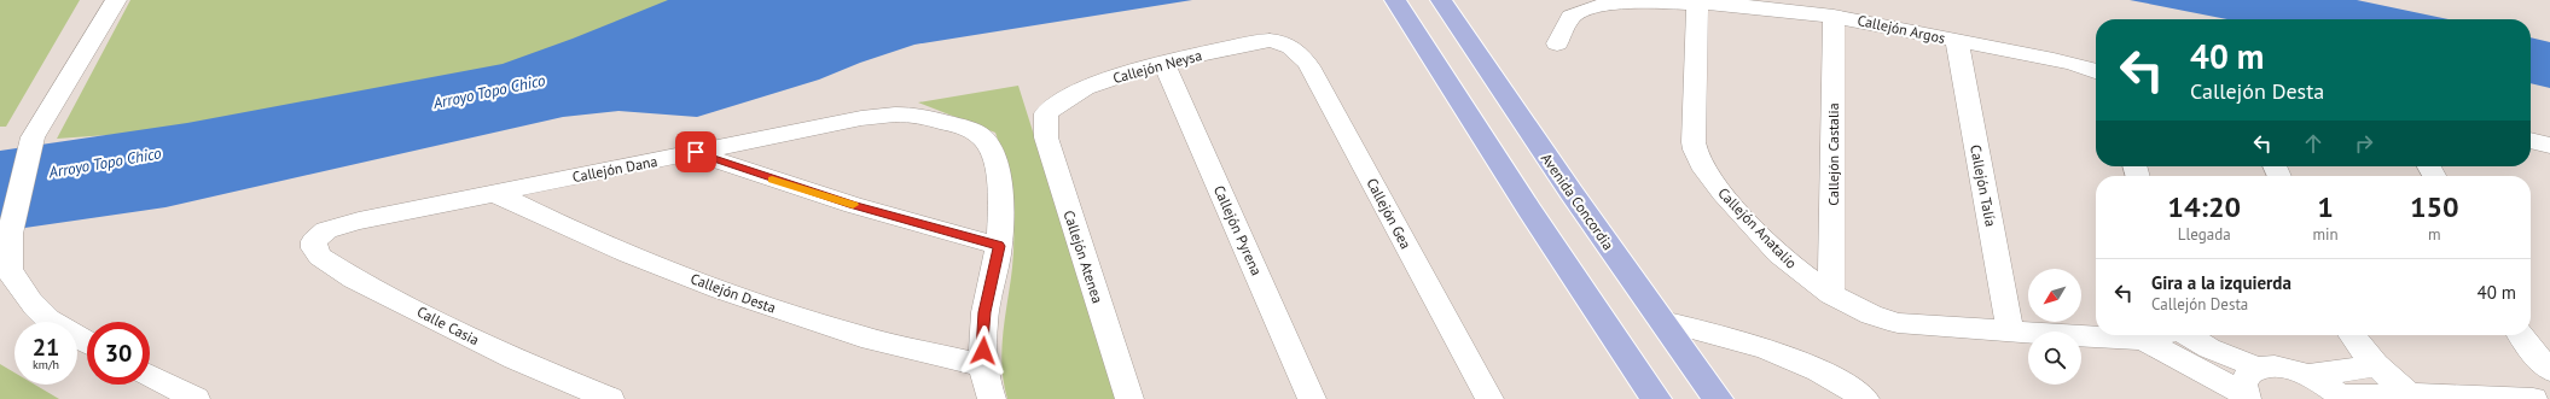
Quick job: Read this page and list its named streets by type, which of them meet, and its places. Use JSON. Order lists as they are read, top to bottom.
{
  "streets": {
    "main road": ["Avenida Concordia"],
    "street": [
      "Callejón Argos",
      "Callejón Neysa",
      "Callejón Castalia",
      "Callejón Dana",
      "Callejón Talía",
      "Callejón Gea",
      "Callejón Anatalio",
      "Callejón Pyrena",
      "Callejón Atenea",
      "Callejón Desta",
      "Calle Casia"
    ]
  },
  "crossings": [
    ["Callejón Argos", "Callejón Castalia"],
    ["Callejón Argos", "Callejón Talía"],
    ["Callejón Argos", "Callejón Anatalio"],
    ["Callejón Neysa", "Callejón Gea"],
    ["Callejón Neysa", "Callejón Pyrena"],
    ["Callejón Neysa", "Callejón Atenea"],
    ["Callejón Castalia", "Callejón Anatalio"],
    ["Callejón Dana", "Callejón Desta"],
    ["Callejón Dana", "Calle Casia"],
    ["Callejón Talía", "Callejón Anatalio"]
  ],
  "water": ["Arroyo Topo Chico"],
  "north": "bottom left",
  "page": {
    "turn": ["40 m", "Callejón Desta"],
    "eta": [
      "14:20",
      "Llegada",
      "1",
      "min",
      "150",
      "m"
    ],
    "list": [
      {
        "name": "Gira a la izquierda",
        "note": "Callejón Desta",
        "value": "40 m"
      }
    ],
    "speed": "21 km/h",
    "limit": "30"
  }
}
